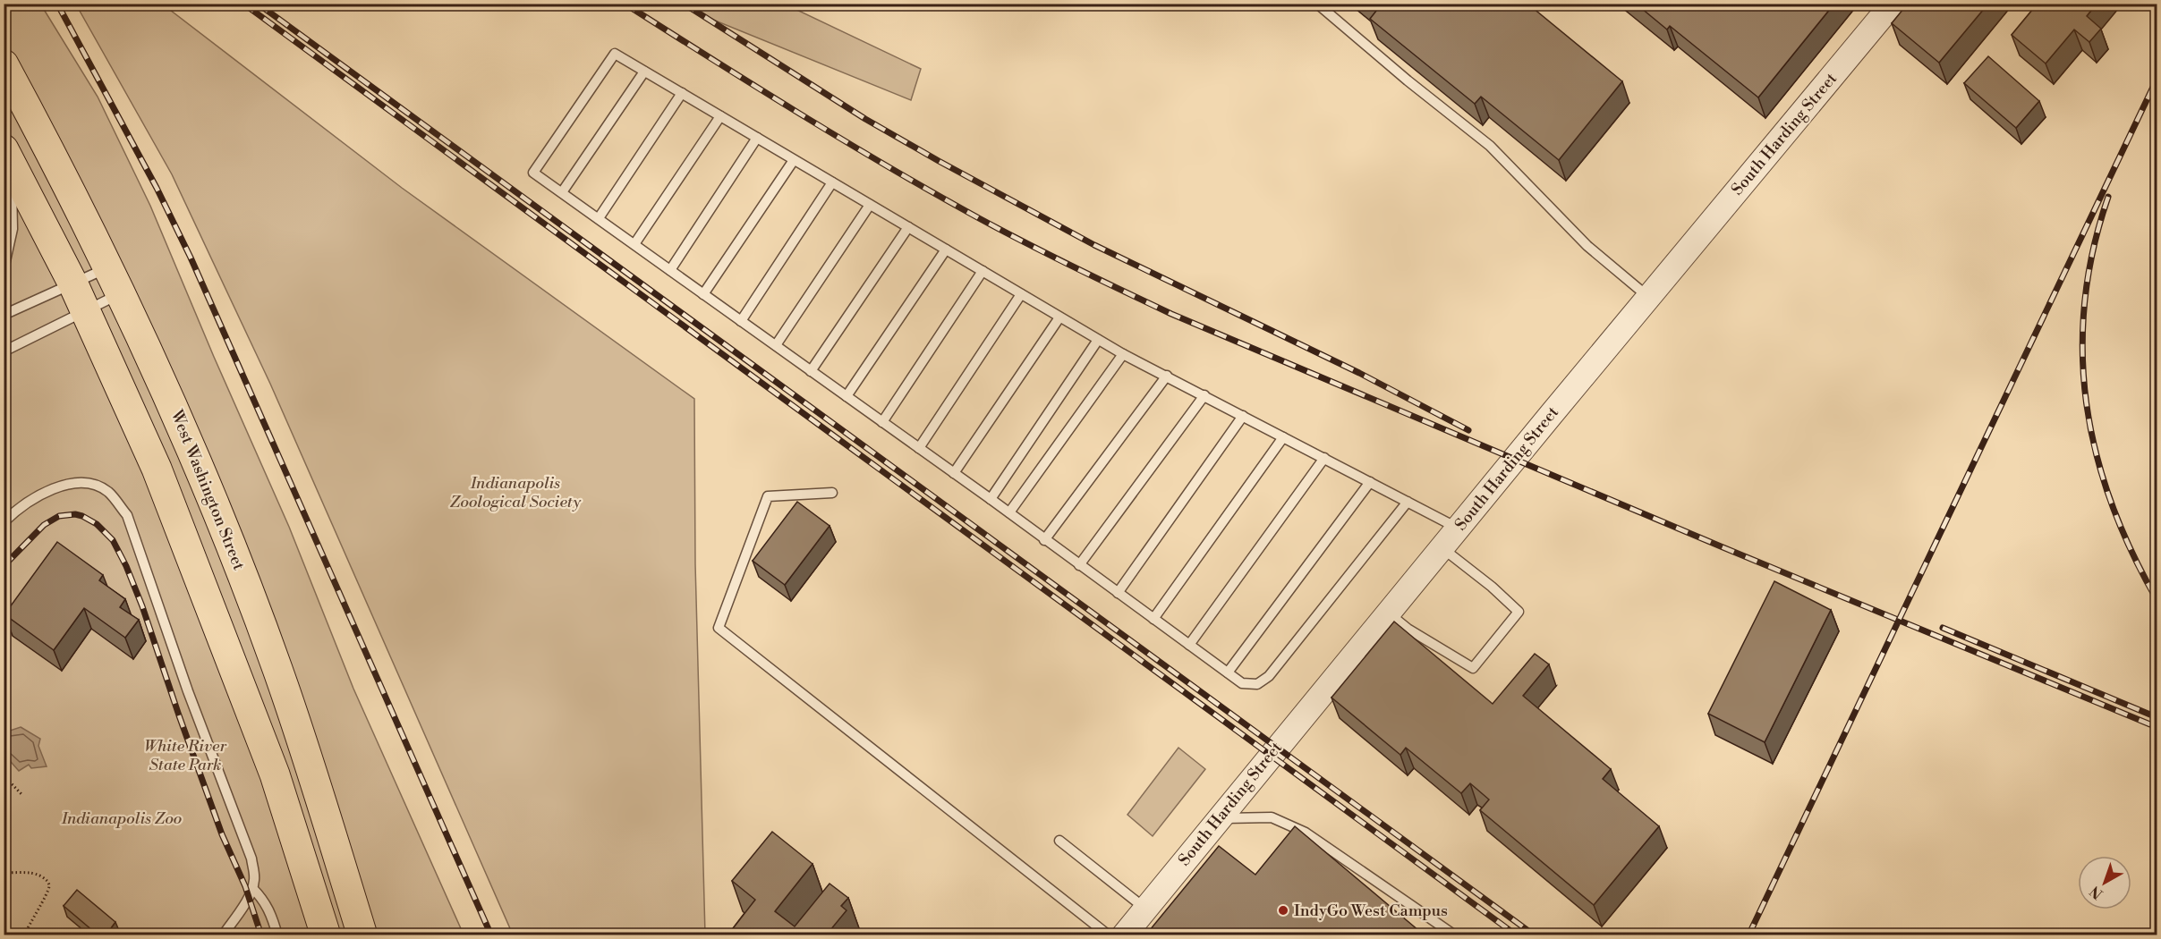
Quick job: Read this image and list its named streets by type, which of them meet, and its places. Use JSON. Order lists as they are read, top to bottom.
{
  "streets": {
    "main road": ["West Washington Street"],
    "street": ["South Harding Street"]
  },
  "parks": ["Indianapolis Zoological Society", "White River State Park", "Indianapolis Zoo"],
  "places": ["IndyGo West Campus"],
  "north": "bottom left"
}
